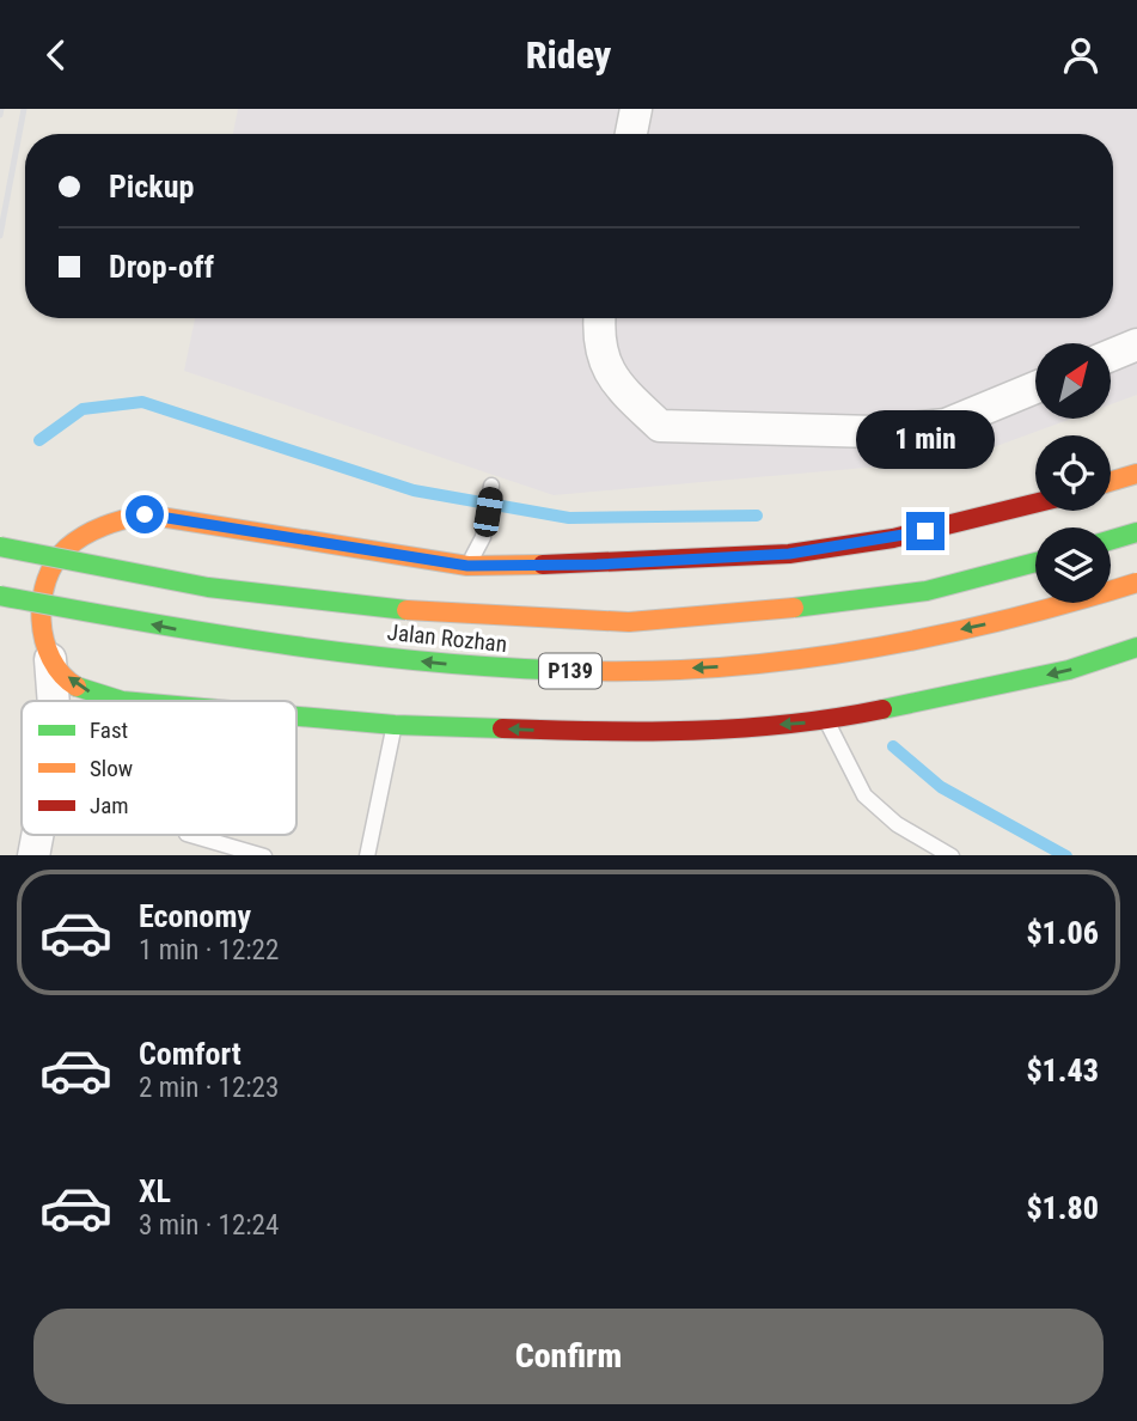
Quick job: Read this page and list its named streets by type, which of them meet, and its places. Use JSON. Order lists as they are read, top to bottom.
{
  "streets": {
    "main road": ["Jalan Rozhan", "P139"]
  },
  "legend": ["Fast", "Slow", "Jam"],
  "north": "top right",
  "page": {
    "header": "Ridey",
    "banner": ["Pickup", "Drop-off"],
    "bubble": "1 min",
    "list": [
      {
        "name": "Economy",
        "note": "1 min · 12:22",
        "value": "$1.06"
      },
      {
        "name": "Comfort",
        "note": "2 min · 12:23",
        "value": "$1.43"
      },
      {
        "name": "XL",
        "note": "3 min · 12:24",
        "value": "$1.80"
      }
    ],
    "buttons": "Confirm"
  }
}
